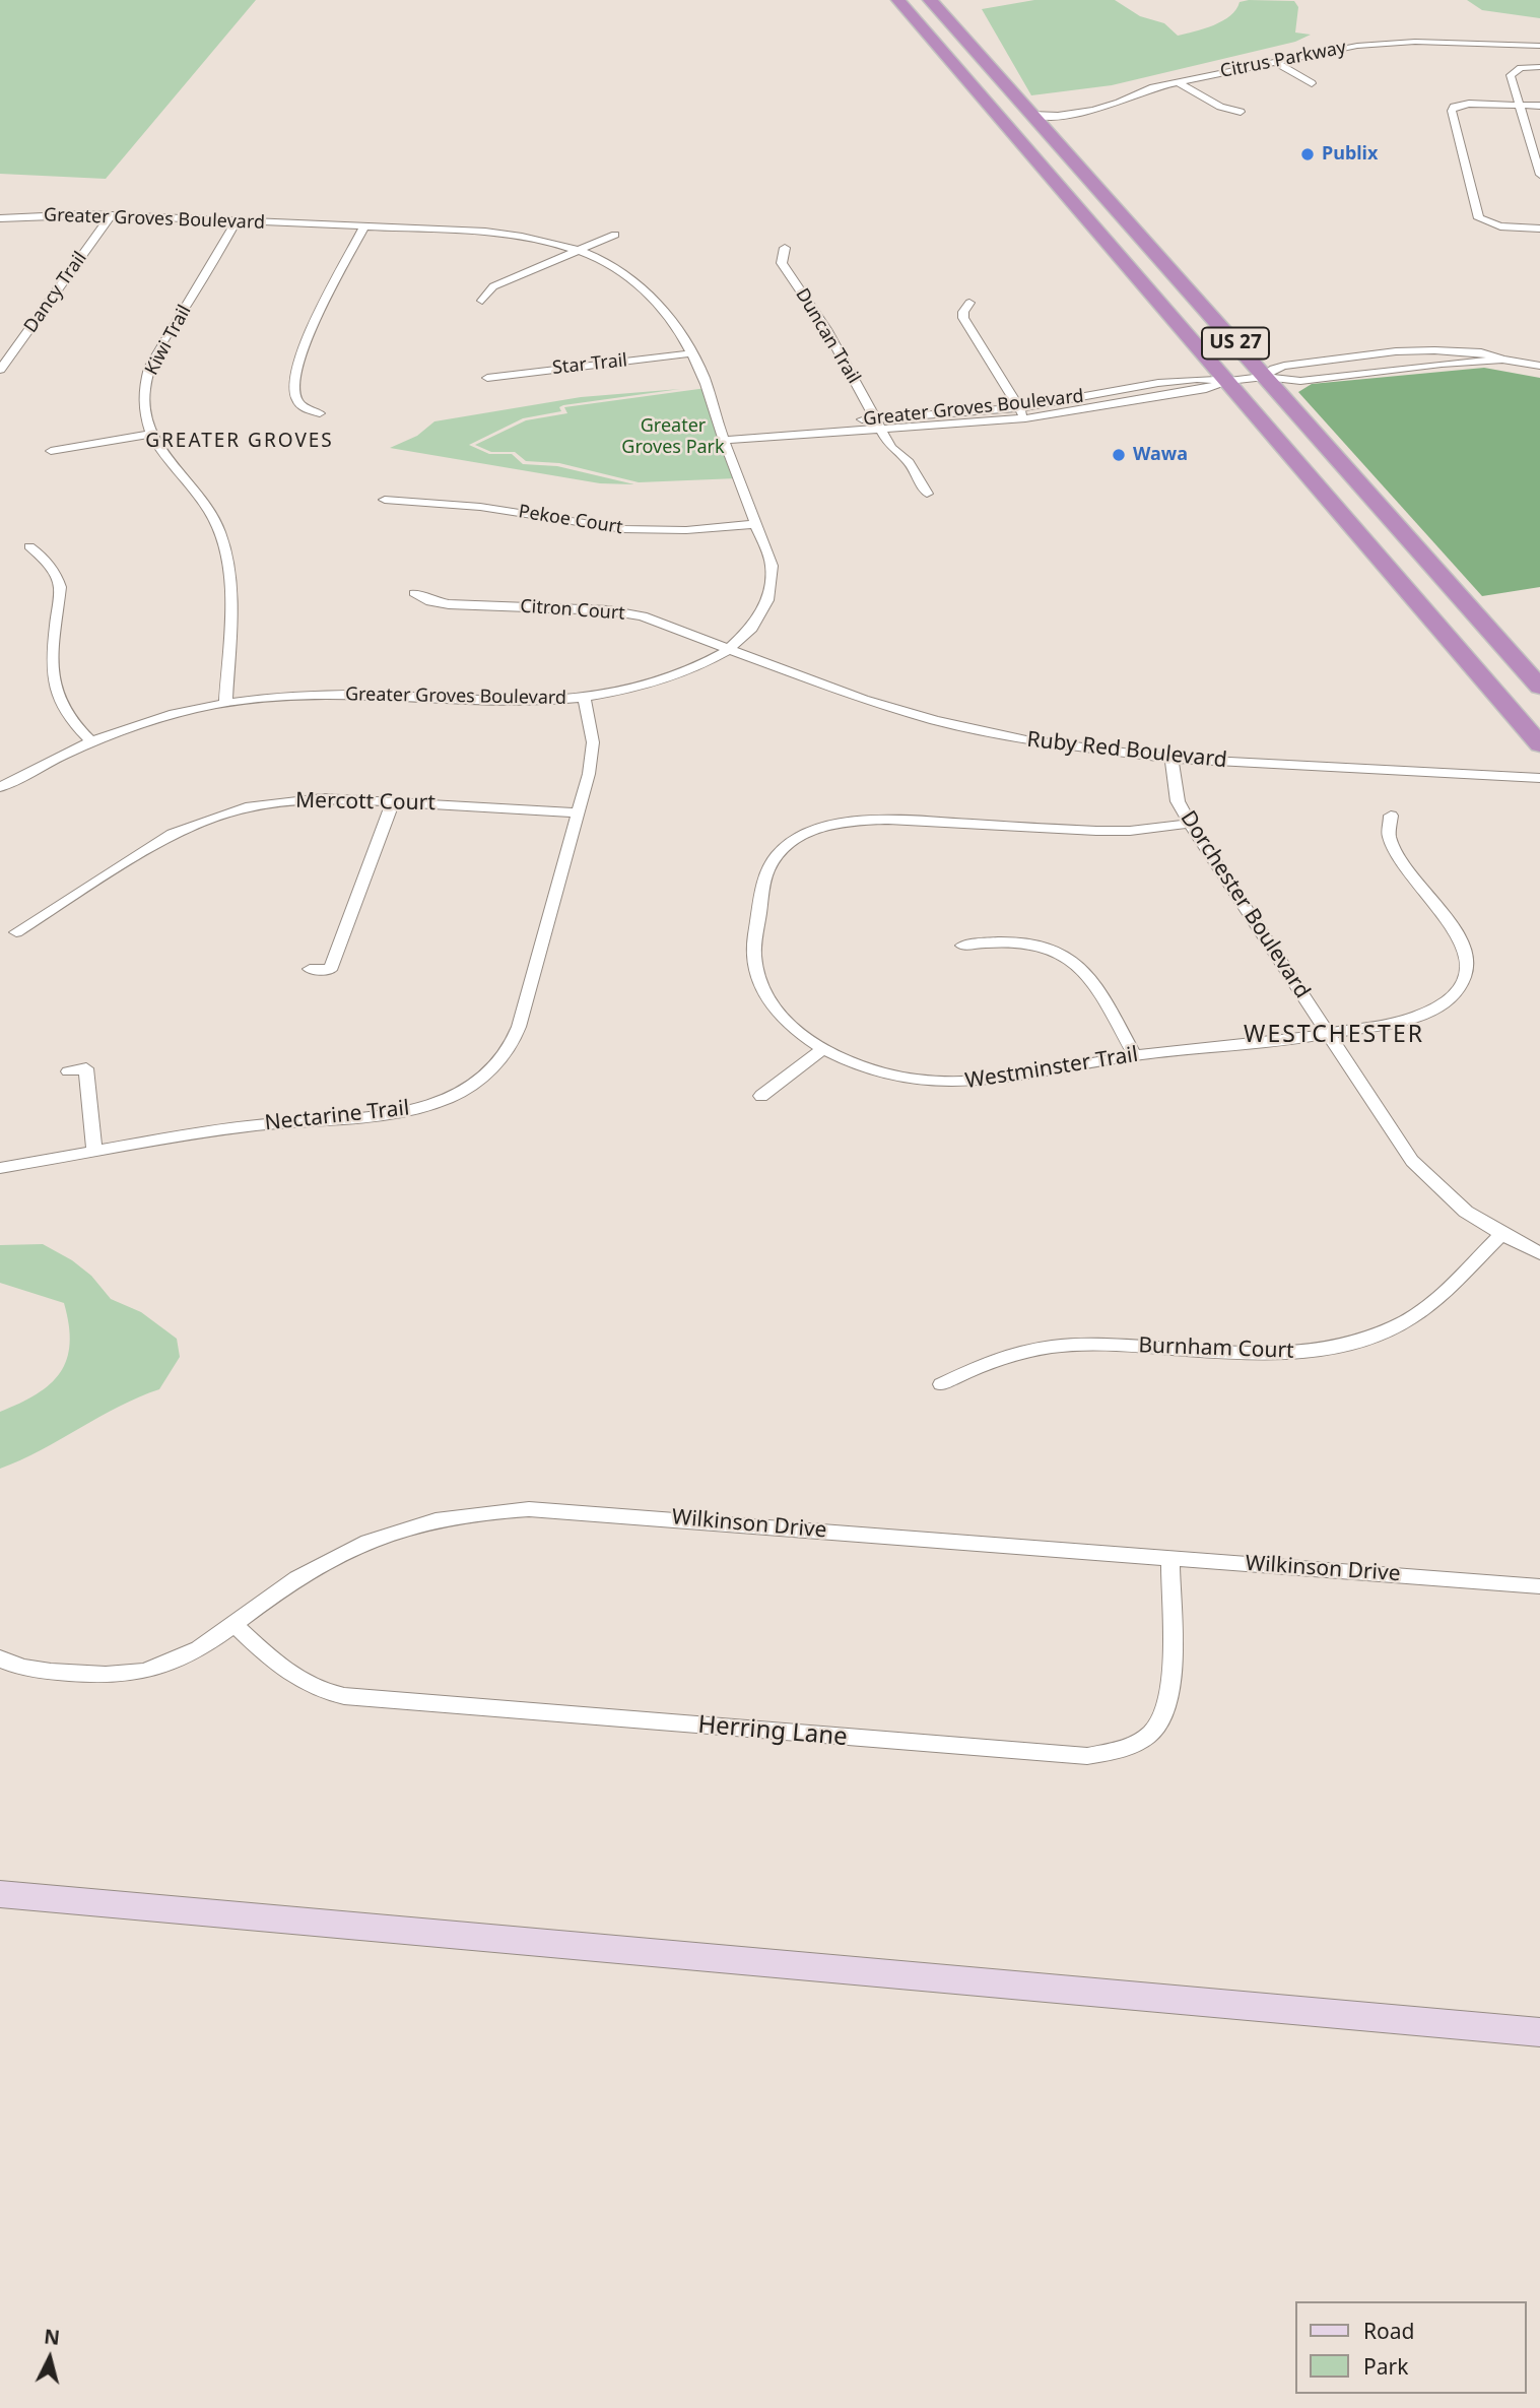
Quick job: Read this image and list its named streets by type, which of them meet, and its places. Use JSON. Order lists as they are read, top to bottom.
{
  "streets": {
    "highway": ["US 27"],
    "street": [
      "Citrus Parkway",
      "Greater Groves Boulevard",
      "Dancy Trail",
      "Duncan Trail",
      "Kiwi Trail",
      "Star Trail",
      "Pekoe Court",
      "Citron Court",
      "Ruby Red Boulevard",
      "Mercott Court",
      "Dorchester Boulevard",
      "Westminster Trail",
      "Nectarine Trail",
      "Burnham Court",
      "Wilkinson Drive",
      "Herring Lane"
    ]
  },
  "crossings": [
    ["Citrus Parkway", "US 27"],
    ["Greater Groves Boulevard", "Dancy Trail"],
    ["Greater Groves Boulevard", "Duncan Trail"],
    ["Greater Groves Boulevard", "Kiwi Trail"],
    ["Greater Groves Boulevard", "US 27"],
    ["Greater Groves Boulevard", "Star Trail"],
    ["Greater Groves Boulevard", "Pekoe Court"],
    ["Greater Groves Boulevard", "Citron Court"],
    ["Greater Groves Boulevard", "Ruby Red Boulevard"],
    ["Greater Groves Boulevard", "Nectarine Trail"],
    ["Citron Court", "Ruby Red Boulevard"],
    ["Ruby Red Boulevard", "Dorchester Boulevard"],
    ["Mercott Court", "Nectarine Trail"],
    ["Dorchester Boulevard", "Westminster Trail"],
    ["Dorchester Boulevard", "Burnham Court"],
    ["Wilkinson Drive", "Herring Lane"]
  ],
  "districts": ["GREATER GROVES", "WESTCHESTER"],
  "parks": ["Greater Groves Park"],
  "places": ["Publix", "Wawa"],
  "legend": ["Road", "Park"],
  "north": "top"
}
